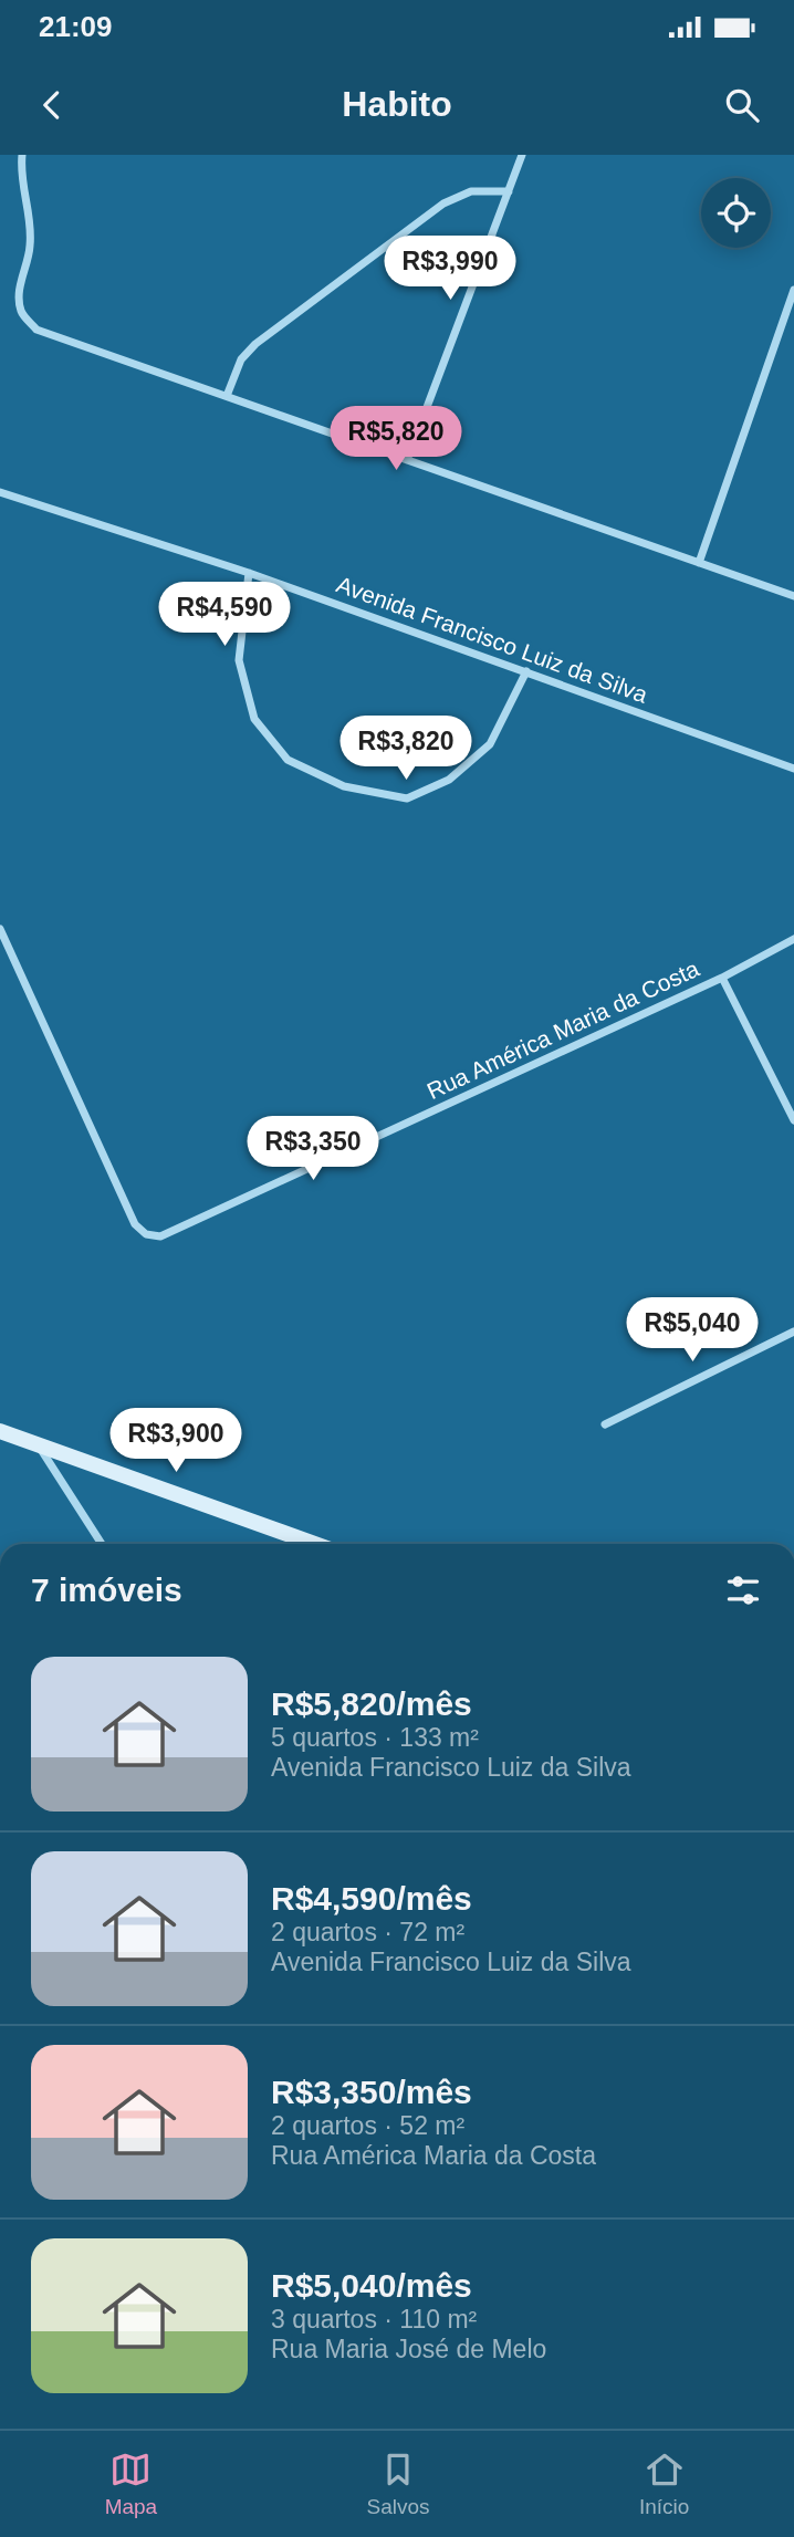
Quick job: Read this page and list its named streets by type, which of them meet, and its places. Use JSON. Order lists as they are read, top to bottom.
{
  "streets": {
    "street": ["Avenida Francisco Luiz da Silva", "Rua América Maria da Costa"]
  },
  "page": {
    "status": "21:09",
    "header": "Habito",
    "price": [
      "R$3,990",
      "R$5,820",
      "R$4,590",
      "R$3,820",
      "R$3,350",
      "R$5,040",
      "R$3,900"
    ],
    "heading": "7 imóveis",
    "list": [
      {
        "name": "R$5,820/mês",
        "note": "5 quartos · 133 m² · Avenida Francisco Luiz da Silva"
      },
      {
        "name": "R$4,590/mês",
        "note": "2 quartos · 72 m² · Avenida Francisco Luiz da Silva"
      },
      {
        "name": "R$3,350/mês",
        "note": "2 quartos · 52 m² · Rua América Maria da Costa"
      },
      {
        "name": "R$5,040/mês",
        "note": "3 quartos · 110 m² · Rua Maria José de Melo"
      }
    ],
    "tabs": ["Mapa", "Salvos", "Início"]
  }
}
